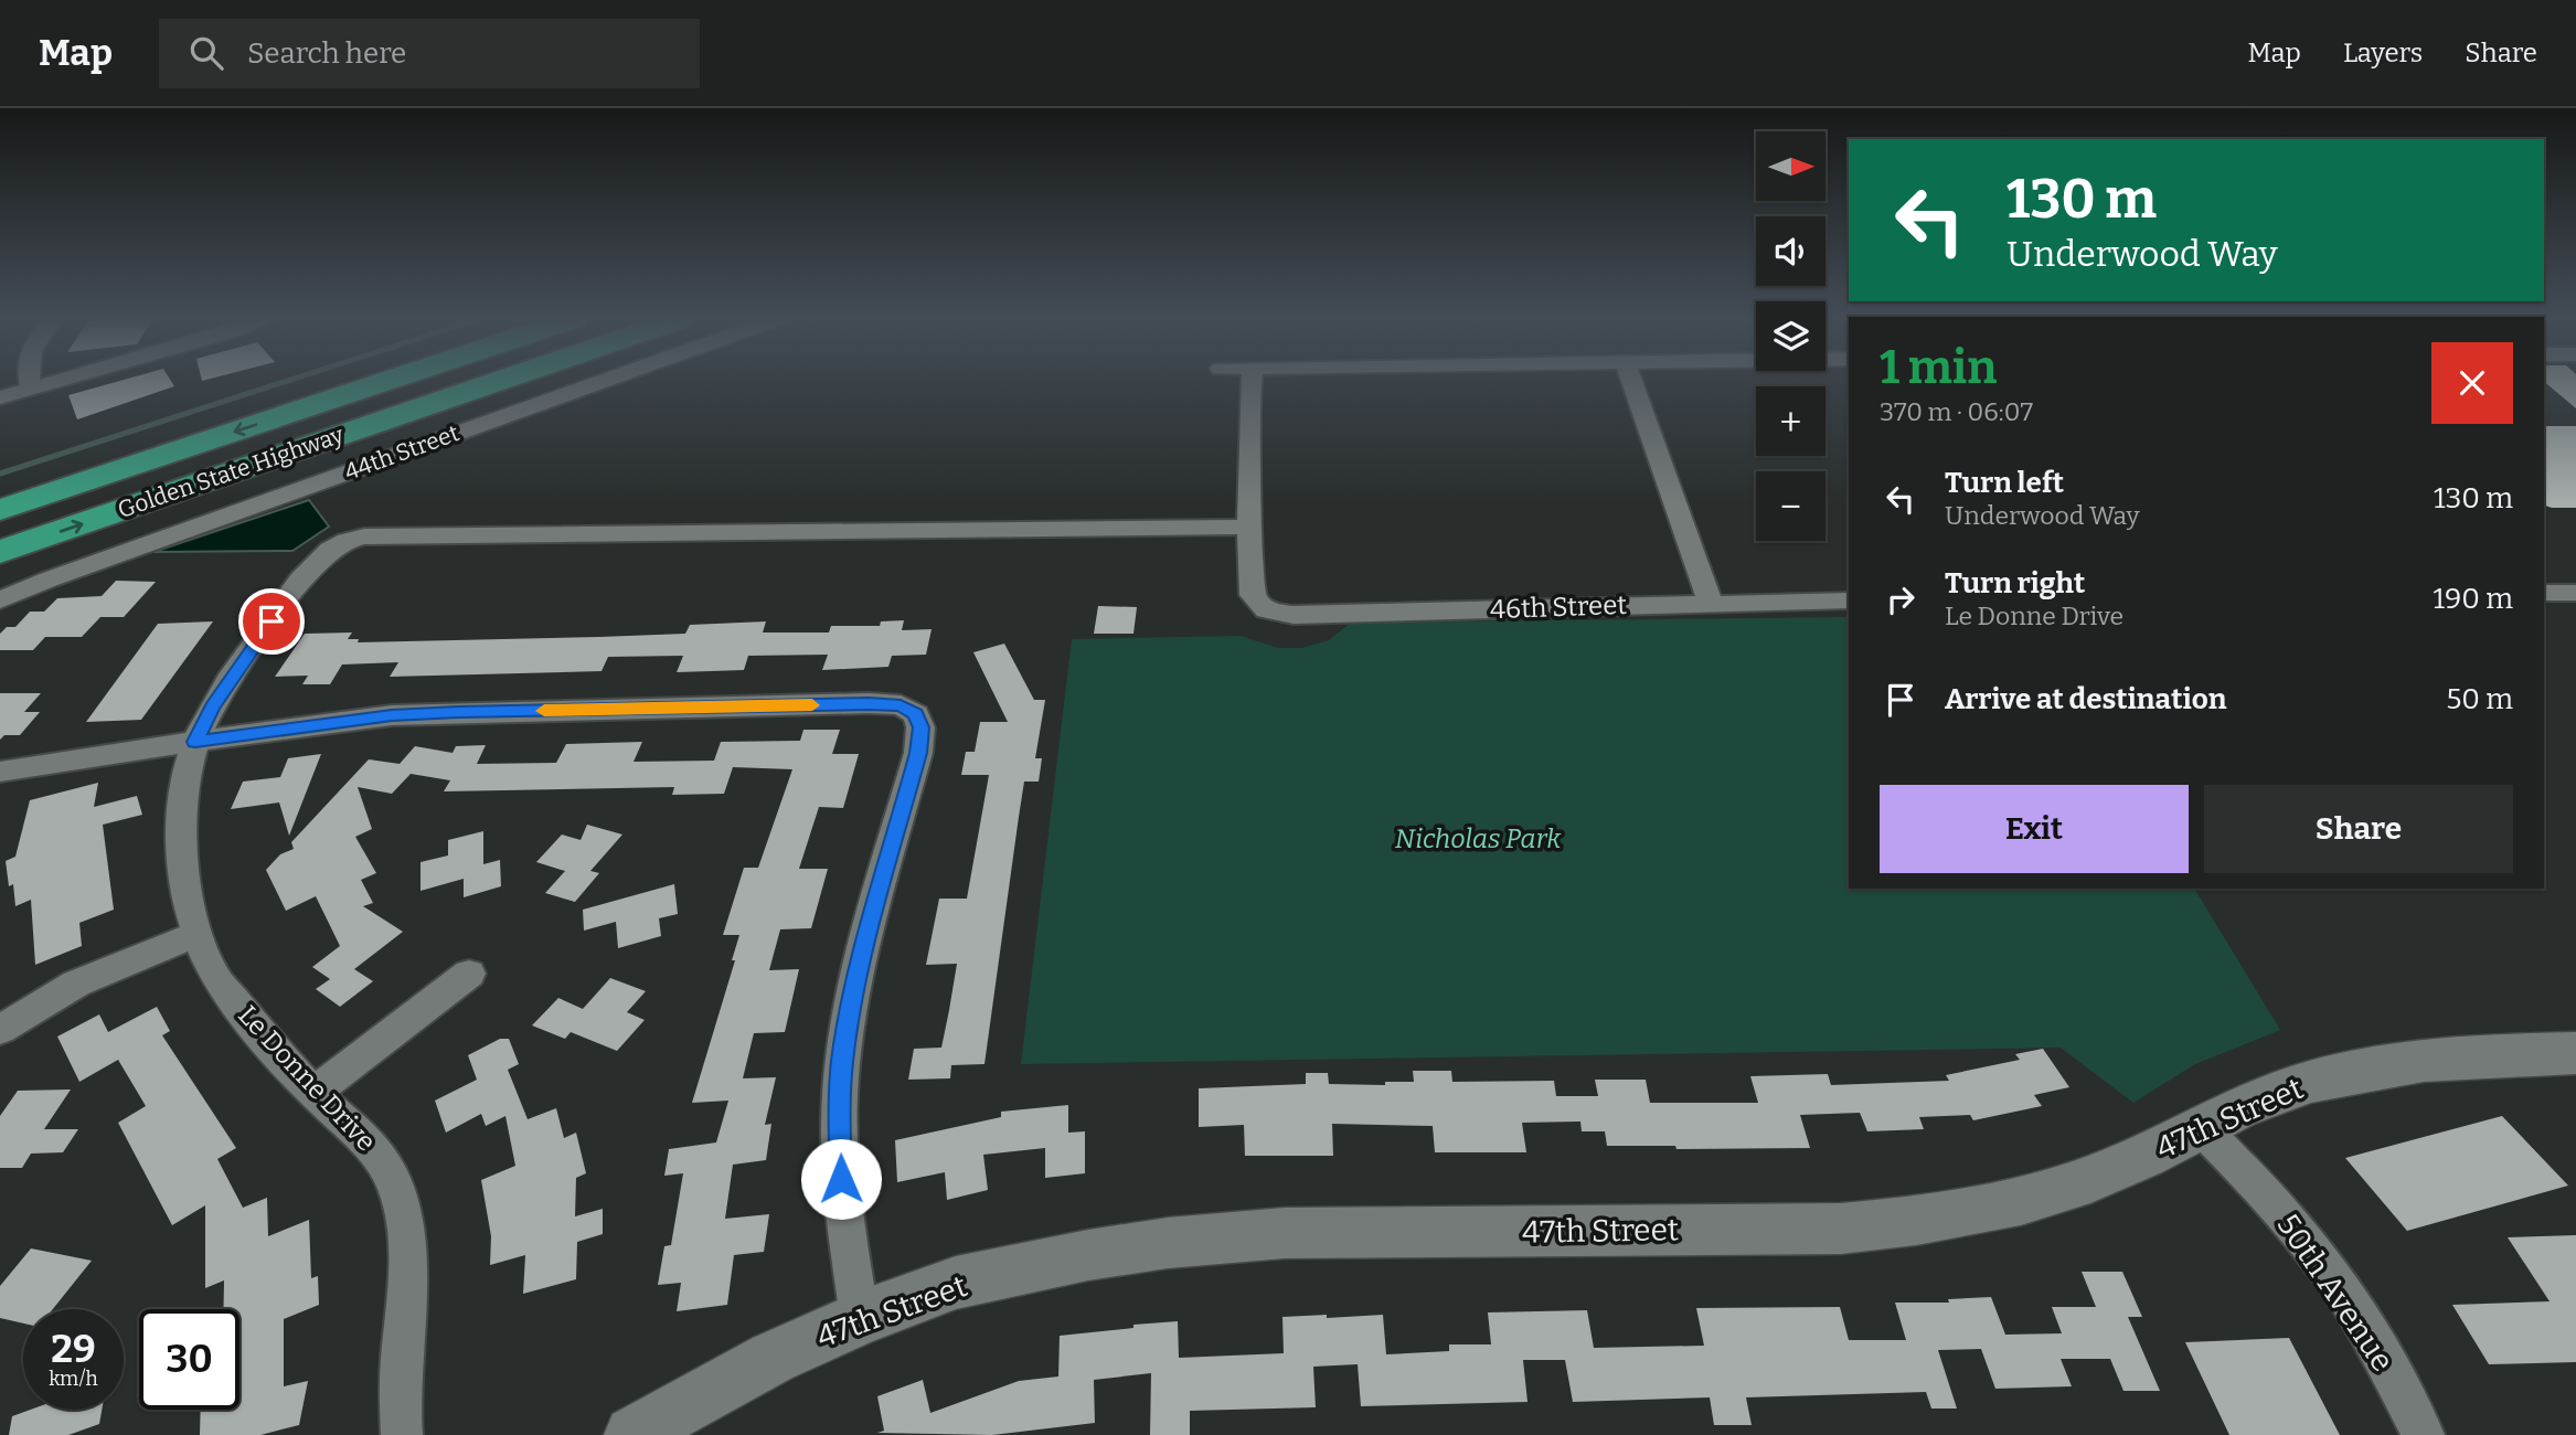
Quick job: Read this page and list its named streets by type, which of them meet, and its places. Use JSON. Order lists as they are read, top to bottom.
{
  "streets": {
    "highway": ["Golden State Highway"],
    "street": [
      "44th Street",
      "46th Street",
      "Le Donne Drive",
      "47th Street",
      "50th Avenue"
    ]
  },
  "crossings": [
    ["47th Street", "50th Avenue"]
  ],
  "parks": ["Nicholas Park"],
  "north": "right",
  "page": {
    "header": "Map",
    "search": "Search here",
    "nav": ["Map", "Layers", "Share"],
    "map_buttons": ["+", "−"],
    "turn": ["130 m", "Underwood Way"],
    "heading": ["1 min", "370 m · 06:07"],
    "list": [
      {
        "name": "Turn left",
        "note": "Underwood Way",
        "value": "130 m"
      },
      {
        "name": "Turn right",
        "note": "Le Donne Drive",
        "value": "190 m"
      },
      {
        "name": "Arrive at destination",
        "value": "50 m"
      }
    ],
    "buttons": ["Exit", "Share"],
    "speed": "29 km/h",
    "limit": "30"
  }
}
